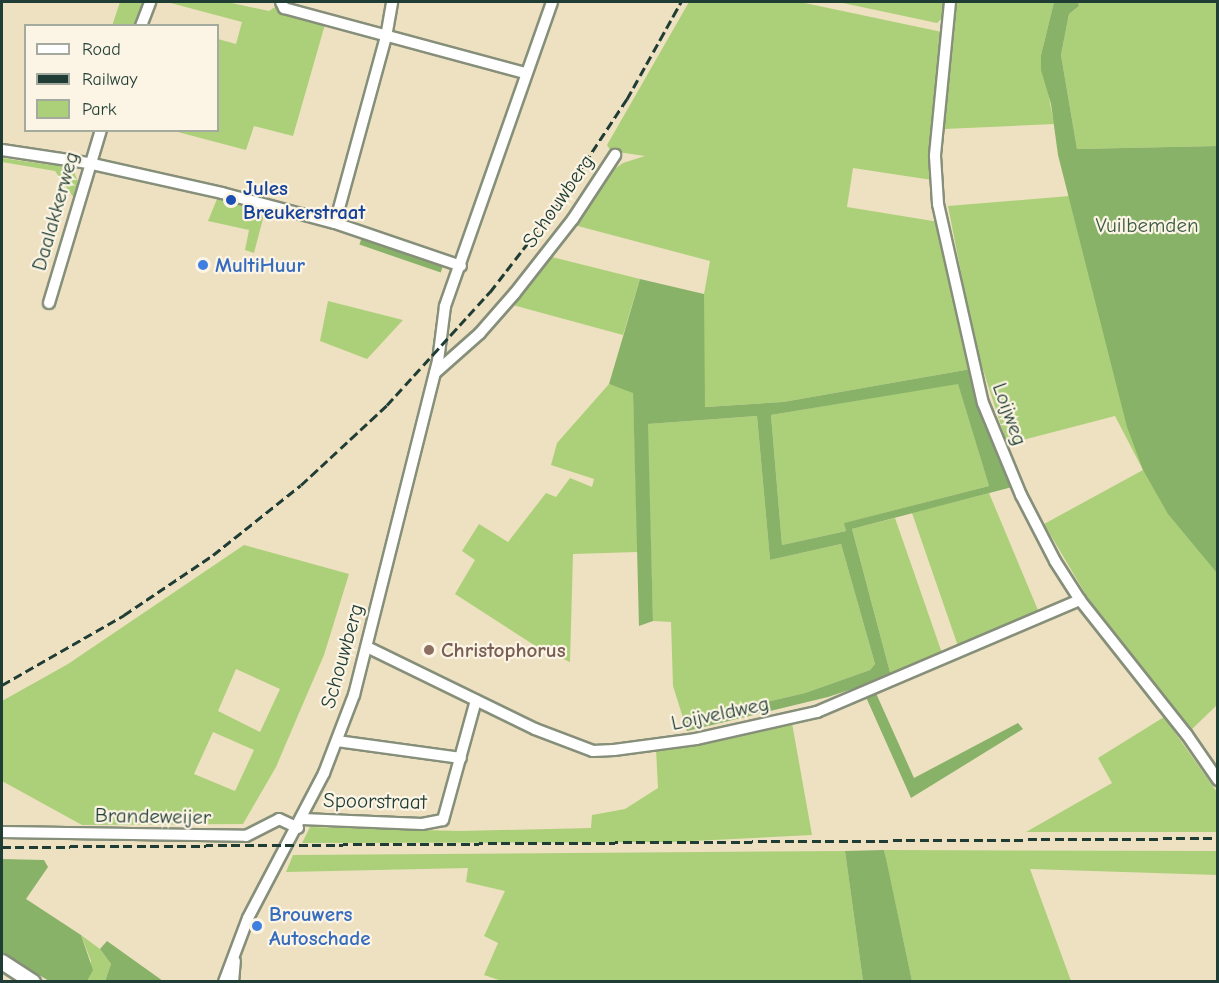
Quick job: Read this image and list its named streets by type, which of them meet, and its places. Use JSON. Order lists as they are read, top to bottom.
{
  "streets": {
    "street": [
      "Schouwberg",
      "Daalakkerweg",
      "Loijweg",
      "Loijveldweg",
      "Spoorstraat",
      "Brandeweijer"
    ]
  },
  "crossings": [
    ["Schouwberg", "Loijveldweg"],
    ["Schouwberg", "Spoorstraat"],
    ["Schouwberg", "Brandeweijer"],
    ["Loijweg", "Loijveldweg"],
    ["Spoorstraat", "Brandeweijer"]
  ],
  "parks": ["Vuilbemden"],
  "places": [
    "Jules Breukerstraat",
    "MultiHuur",
    "Christophorus",
    "Brouwers Autoschade"
  ],
  "legend": ["Road", "Railway", "Park"]
}
